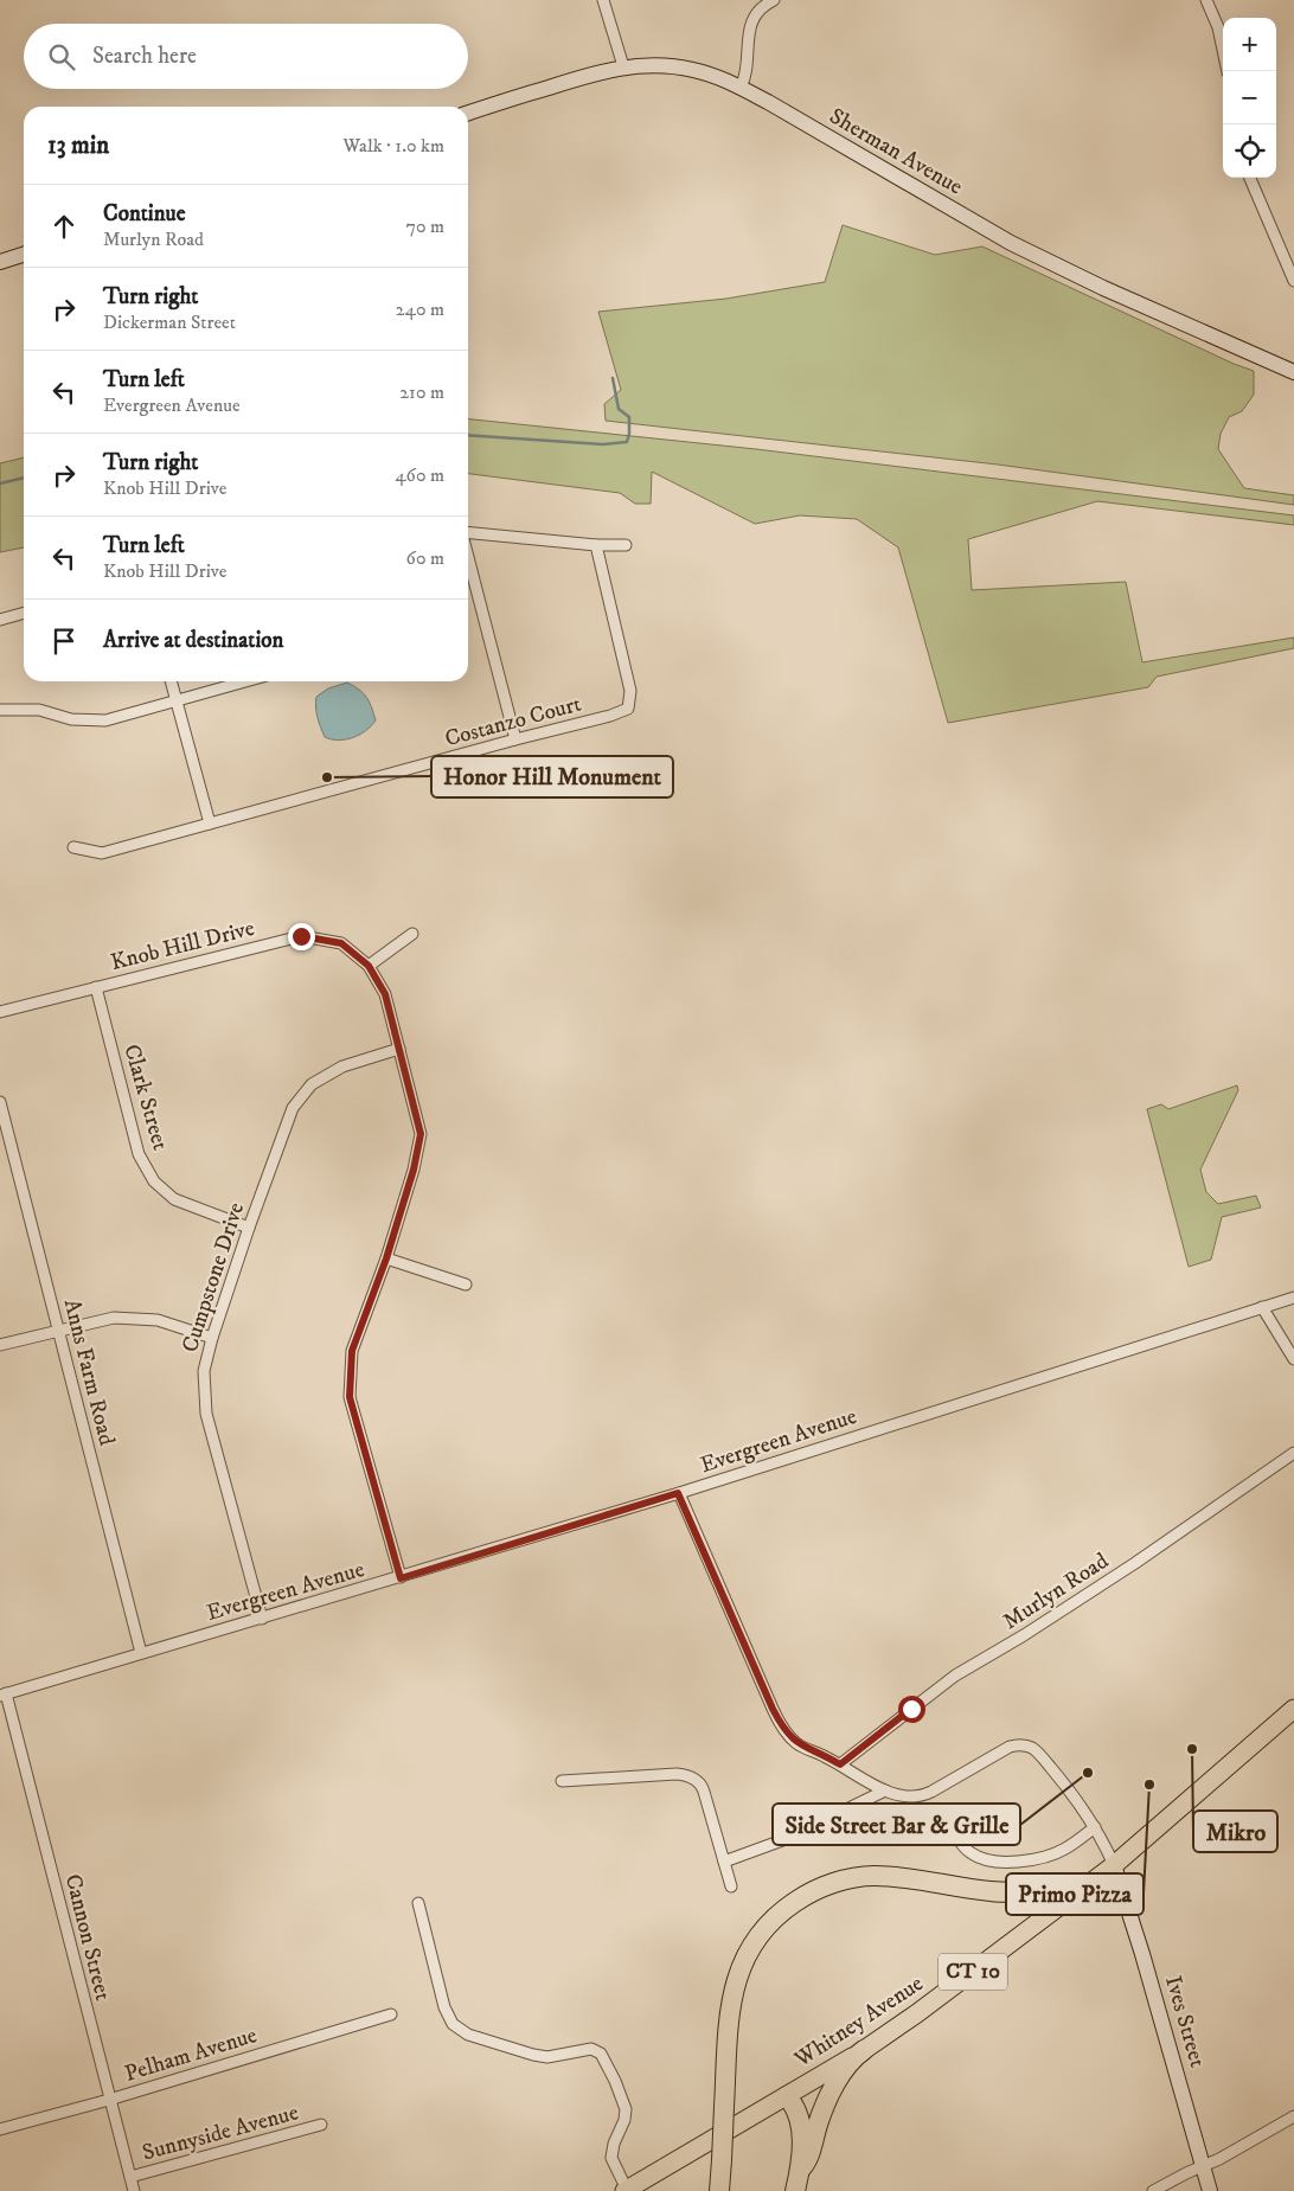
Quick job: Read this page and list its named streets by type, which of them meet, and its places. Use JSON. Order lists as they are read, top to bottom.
{
  "streets": {
    "main road": [
      "Sherman Avenue",
      "CT 10",
      "Whitney Avenue",
      "Ives Street"
    ],
    "street": [
      "Costanzo Court",
      "Knob Hill Drive",
      "Clark Street",
      "Cumpstone Drive",
      "Anns Farm Road",
      "Evergreen Avenue",
      "Murlyn Road",
      "Cannon Street",
      "Pelham Avenue",
      "Sunnyside Avenue"
    ]
  },
  "crossings": [
    ["Knob Hill Drive", "Clark Street"],
    ["Knob Hill Drive", "Cumpstone Drive"],
    ["Knob Hill Drive", "Evergreen Avenue"],
    ["Clark Street", "Cumpstone Drive"],
    ["Cumpstone Drive", "Evergreen Avenue"],
    ["Anns Farm Road", "Evergreen Avenue"],
    ["Evergreen Avenue", "Cannon Street"],
    ["Cannon Street", "Pelham Avenue"],
    ["Cannon Street", "Sunnyside Avenue"],
    ["Whitney Avenue", "Ives Street"]
  ],
  "places": [
    "Honor Hill Monument",
    "Mikro",
    "Side Street Bar & Grille",
    "Primo Pizza"
  ],
  "page": {
    "map_buttons": ["+", "−"],
    "search": "Search here",
    "heading": ["13 min", "Walk · 1.0 km"],
    "list": [
      ["Continue", "Murlyn Road", "70 m"],
      ["Turn right", "Dickerman Street", "240 m"],
      ["Turn left", "Evergreen Avenue", "210 m"],
      ["Turn right", "Knob Hill Drive", "460 m"],
      ["Turn left", "Knob Hill Drive", "60 m"],
      "Arrive at destination"
    ]
  }
}
